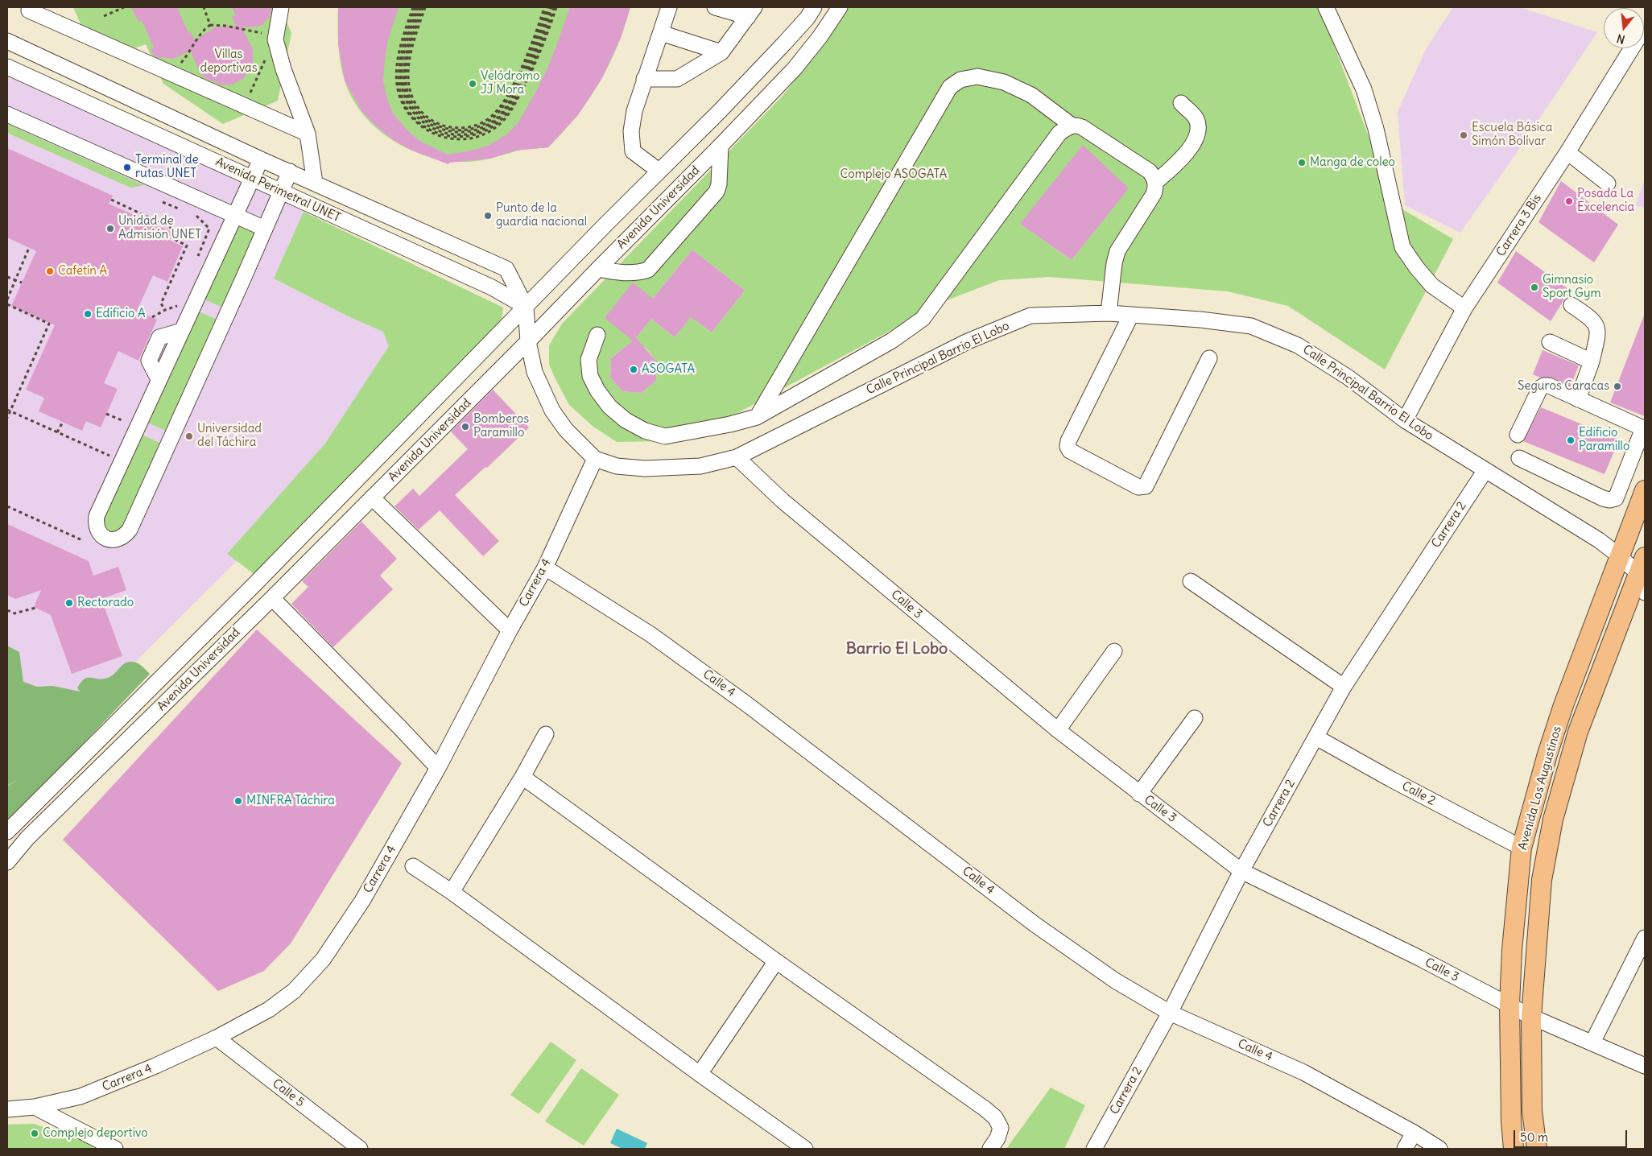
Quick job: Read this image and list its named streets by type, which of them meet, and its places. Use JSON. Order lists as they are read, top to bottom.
{
  "streets": {
    "main road": ["Avenida Los Augustinos"],
    "street": [
      "Avenida Perimetral UNET",
      "Avenida Universidad",
      "Carrera 3 Bis",
      "Calle Principal Barrio El Lobo",
      "Carrera 2",
      "Carrera 4",
      "Calle 3",
      "Calle 4",
      "Calle 2",
      "Calle 5"
    ]
  },
  "crossings": [
    ["Avenida Perimetral UNET", "Avenida Universidad"],
    ["Avenida Perimetral UNET", "Calle Principal Barrio El Lobo"],
    ["Avenida Universidad", "Calle Principal Barrio El Lobo"],
    ["Carrera 3 Bis", "Calle Principal Barrio El Lobo"],
    ["Calle Principal Barrio El Lobo", "Carrera 2"],
    ["Calle Principal Barrio El Lobo", "Carrera 4"],
    ["Calle Principal Barrio El Lobo", "Calle 3"],
    ["Calle Principal Barrio El Lobo", "Avenida Los Augustinos"],
    ["Carrera 2", "Calle 3"],
    ["Carrera 2", "Calle 4"],
    ["Carrera 2", "Calle 2"],
    ["Carrera 4", "Calle 4"],
    ["Carrera 4", "Calle 5"],
    ["Calle 3", "Avenida Los Augustinos"],
    ["Avenida Los Augustinos", "Calle 2"]
  ],
  "districts": ["Barrio El Lobo"],
  "parks": ["Villas deportivas", "Complejo ASOGATA"],
  "places": [
    "Velódromo JJ Mora",
    "Escuela Básica Simón Bolívar",
    "Manga de coleo",
    "Terminal de rutas UNET",
    "Posada La Excelencia",
    "Punto de la guardia nacional",
    "Unidad de Admisión UNET",
    "Cafetín A",
    "Gimnasio Sport Gym",
    "Edificio A",
    "ASOGATA",
    "Seguros Caracas",
    "Bomberos Paramillo",
    "Universidad del Táchira",
    "Edificio Paramillo",
    "Rectorado",
    "MINFRA Táchira",
    "Complejo deportivo"
  ],
  "scale_bar": "50 m",
  "north": "bottom"
}
